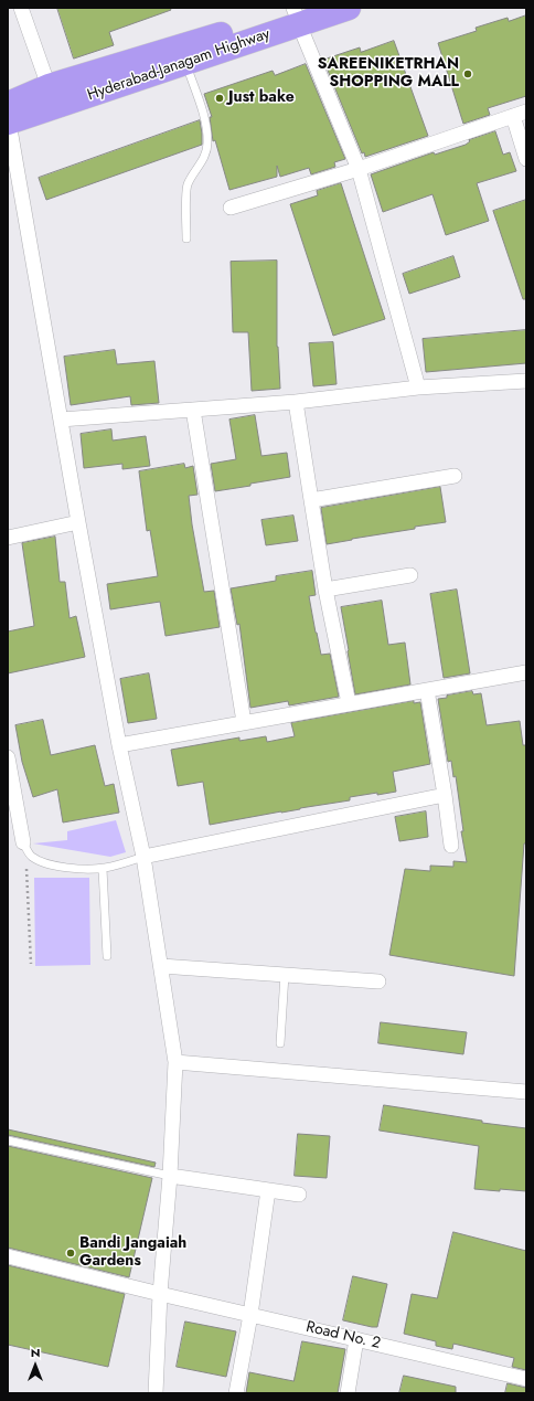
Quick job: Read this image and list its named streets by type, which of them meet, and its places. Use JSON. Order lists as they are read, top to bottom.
{
  "streets": {
    "highway": ["Hyderabad-Janagam Highway"],
    "street": ["Road No. 2"]
  },
  "places": ["SAREENIKETRHAN SHOPPING MALL", "Just bake", "Bandi Jangaiah Gardens"],
  "north": "top"
}
